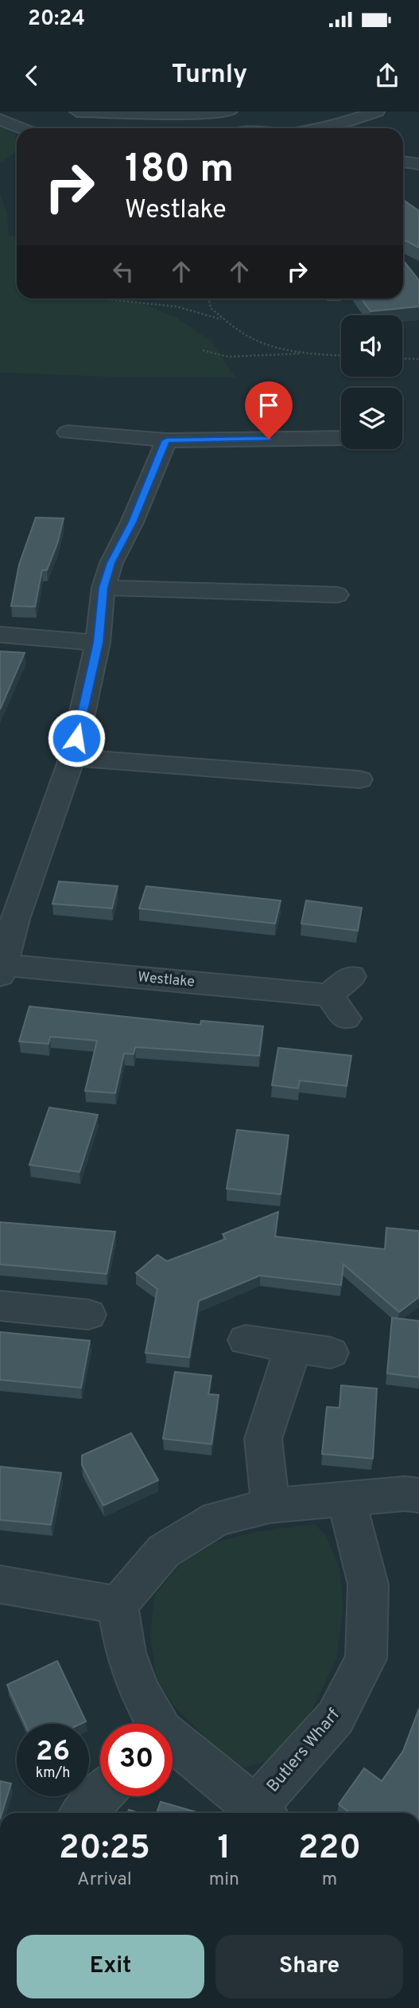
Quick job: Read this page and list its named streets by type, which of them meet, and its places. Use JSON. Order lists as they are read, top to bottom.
{
  "streets": {
    "street": ["Westlake", "Butlers Wharf"]
  },
  "page": {
    "status": "20:24",
    "header": "Turnly",
    "turn": ["180 m", "Westlake"],
    "speed": "26 km/h",
    "limit": "30",
    "eta": [
      "20:25",
      "Arrival",
      "1",
      "min",
      "220",
      "m"
    ],
    "buttons": ["Exit", "Share"]
  }
}
